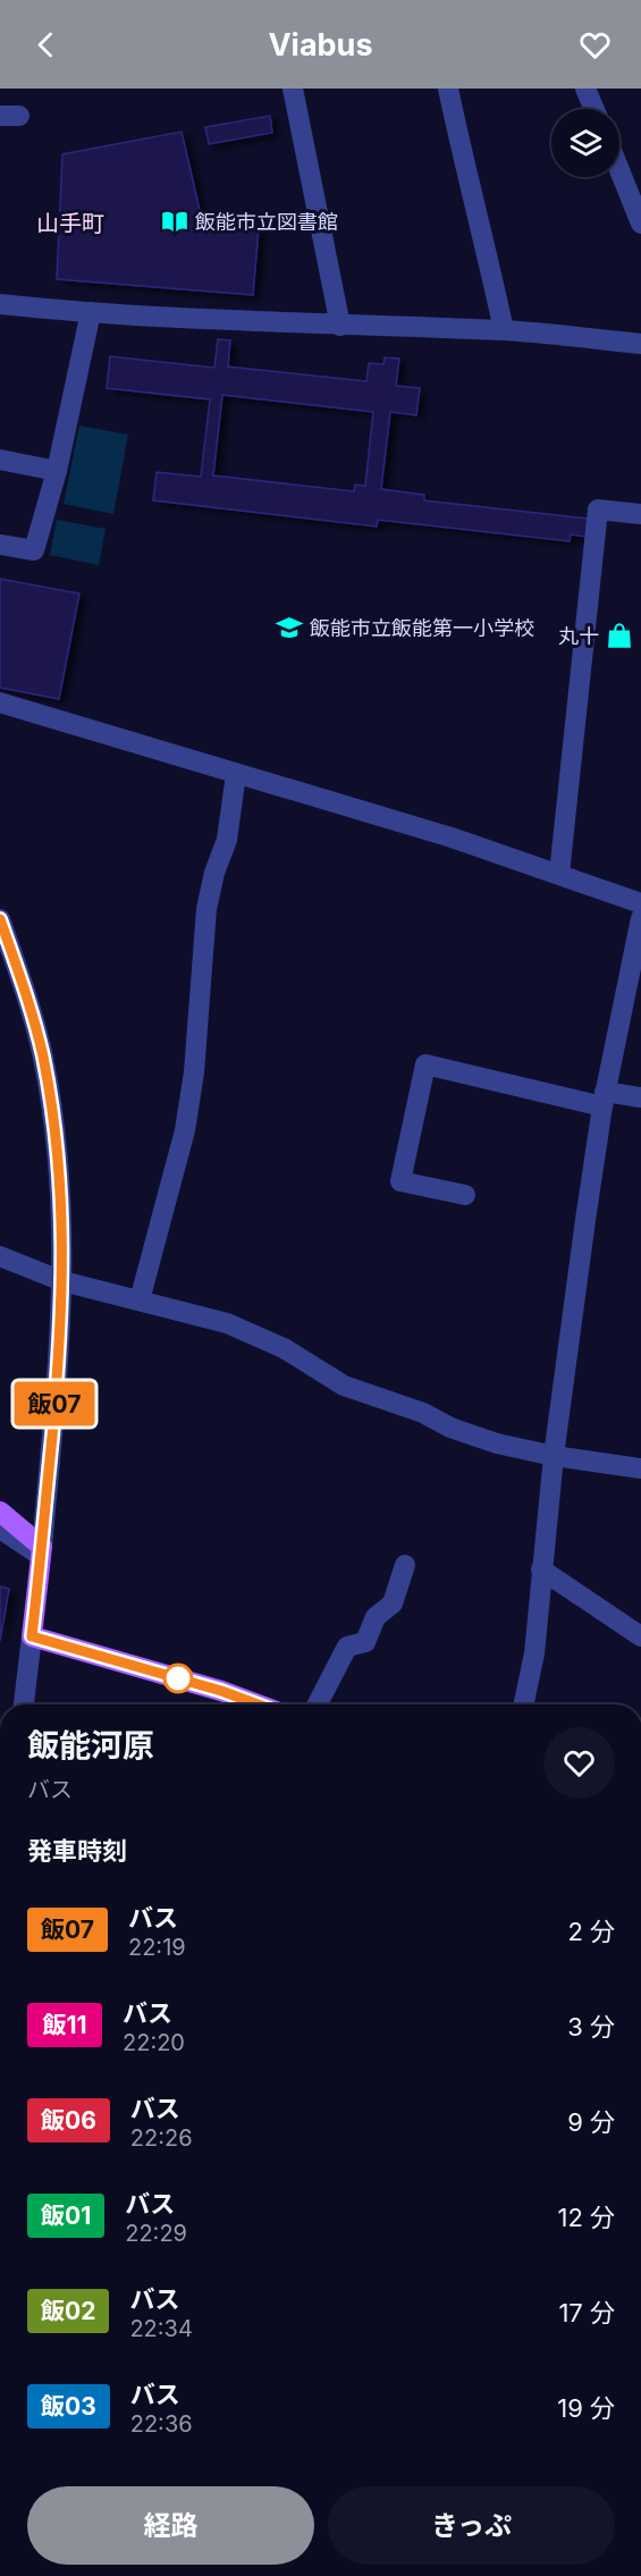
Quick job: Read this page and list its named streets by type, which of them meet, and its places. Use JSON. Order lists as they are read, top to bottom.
{
  "districts": ["山手町"],
  "places": {
    "library": ["飯能市立図書館"],
    "school or university": ["飯能市立飯能第一小学校"],
    "shop": ["丸十"]
  },
  "lines": ["bus line 飯07"],
  "page": {
    "header": "Viabus",
    "on_map": "飯07",
    "heading": [
      ["飯能河原", "バス"],
      "発車時刻"
    ],
    "list": [
      {
        "mark": "飯07",
        "name": "バス",
        "note": "22:19",
        "value": "2 分"
      },
      {
        "mark": "飯11",
        "name": "バス",
        "note": "22:20",
        "value": "3 分"
      },
      {
        "mark": "飯06",
        "name": "バス",
        "note": "22:26",
        "value": "9 分"
      },
      {
        "mark": "飯01",
        "name": "バス",
        "note": "22:29",
        "value": "12 分"
      },
      {
        "mark": "飯02",
        "name": "バス",
        "note": "22:34",
        "value": "17 分"
      },
      {
        "mark": "飯03",
        "name": "バス",
        "note": "22:36",
        "value": "19 分"
      }
    ],
    "buttons": ["経路", "きっぷ"]
  }
}
